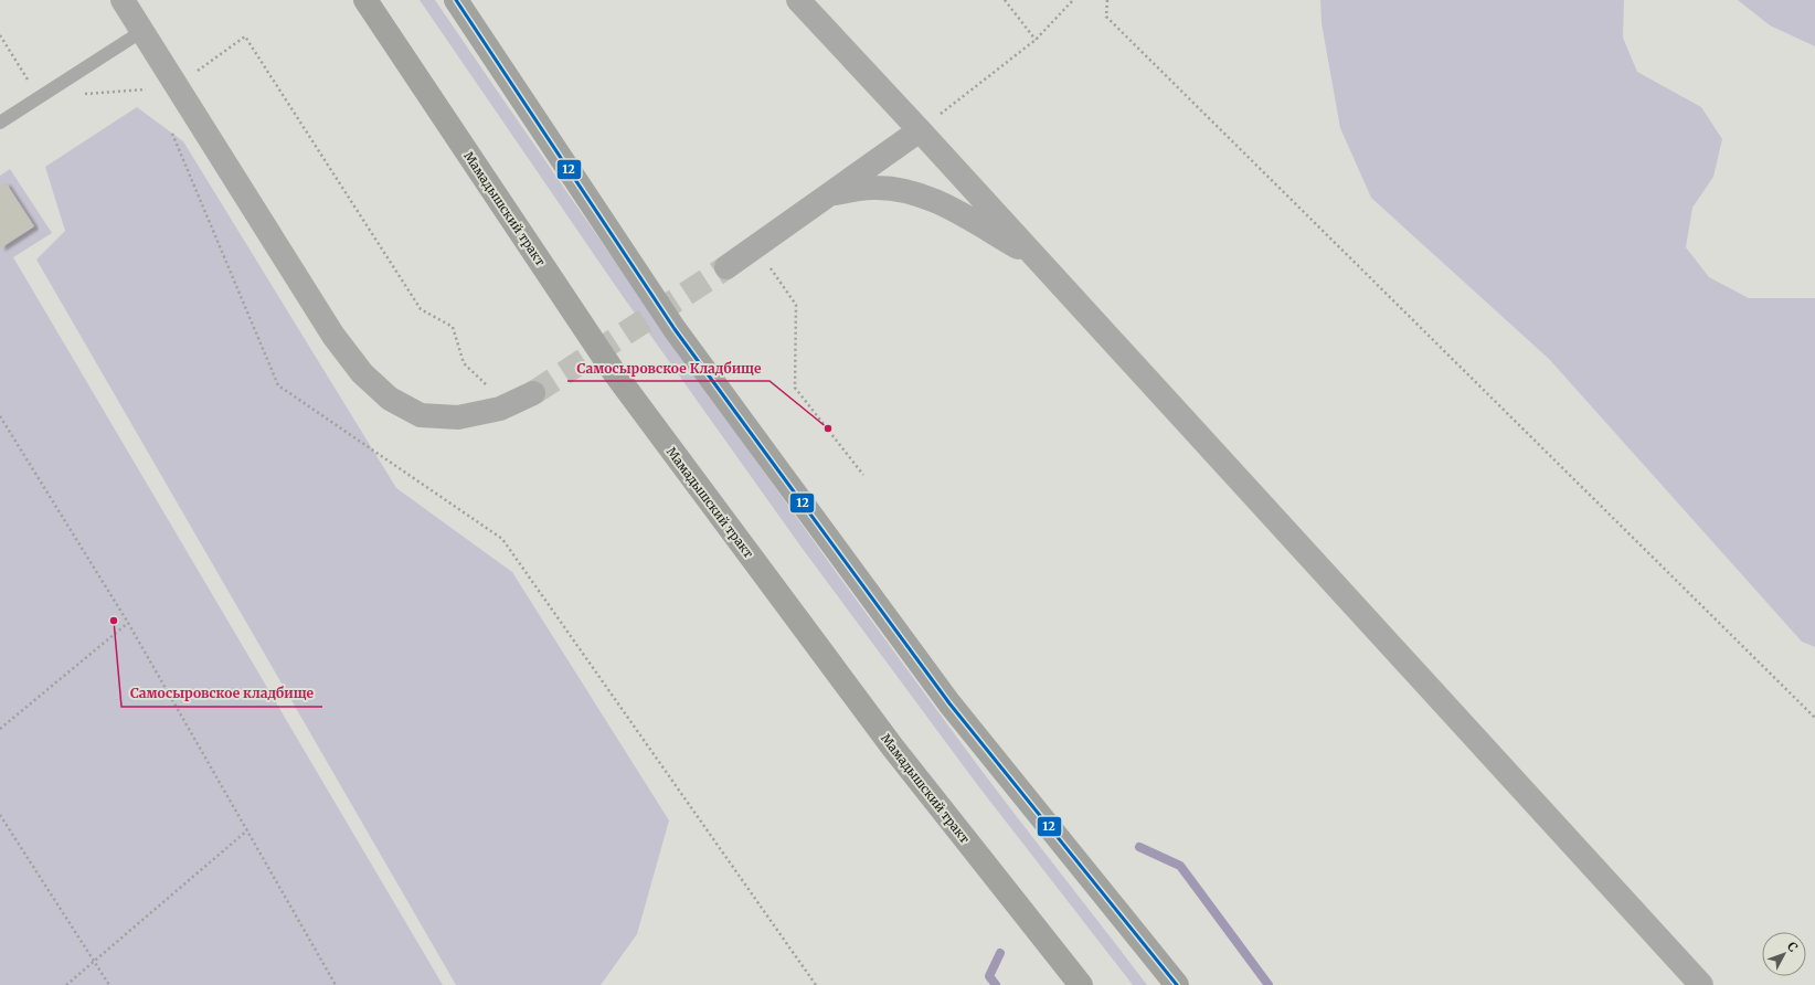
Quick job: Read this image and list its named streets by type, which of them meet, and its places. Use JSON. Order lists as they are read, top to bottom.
{
  "streets": {
    "main road": ["Мамадышский тракт"]
  },
  "places": ["Самосыровское Кладбище", "Самосыровское кладбище"],
  "lines": ["transit line 12"],
  "north": "top right"
}
